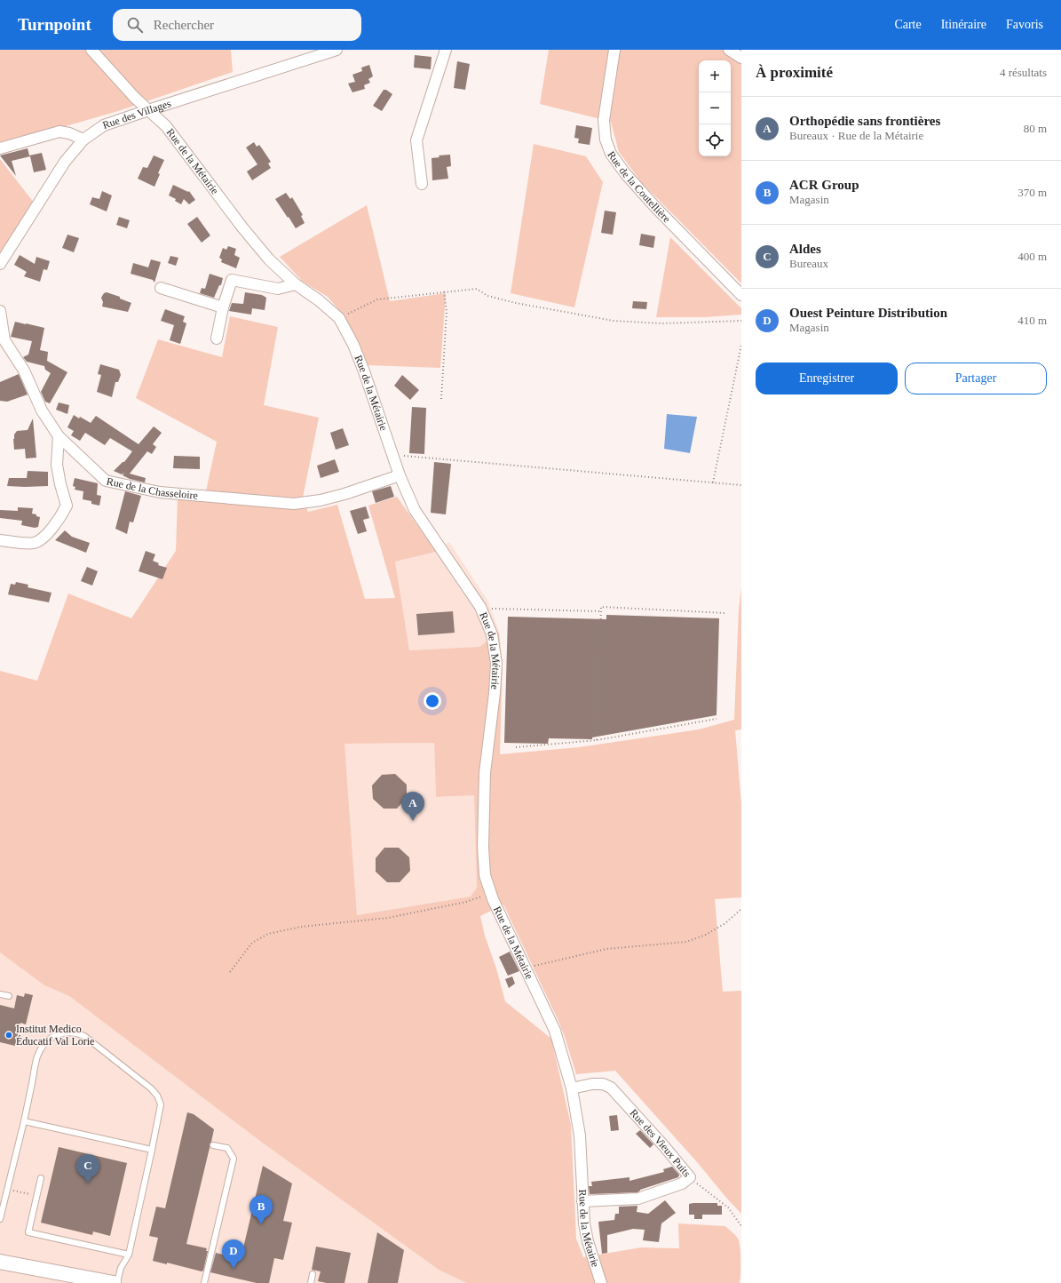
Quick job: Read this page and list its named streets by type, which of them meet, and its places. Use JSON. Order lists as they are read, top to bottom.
{
  "streets": {
    "street": [
      "Rue des Villages",
      "Rue de la Métairie",
      "Rue de la Coutellière",
      "Rue de la Chasseloire",
      "Rue des Vieux Puits"
    ]
  },
  "crossings": [
    ["Rue des Villages", "Rue de la Métairie"],
    ["Rue de la Métairie", "Rue de la Chasseloire"],
    ["Rue de la Métairie", "Rue des Vieux Puits"]
  ],
  "places": ["Institut Medico Éducatif Val Lorie"],
  "page": {
    "header": "Turnpoint",
    "search": "Rechercher",
    "nav": ["Carte", "Itinéraire", "Favoris"],
    "heading": ["À proximité", "4 résultats"],
    "map_buttons": ["+", "−"],
    "list": [
      {
        "mark": "A",
        "name": "Orthopédie sans frontières",
        "note": "Bureaux · Rue de la Métairie",
        "value": "80 m"
      },
      {
        "mark": "B",
        "name": "ACR Group",
        "note": "Magasin",
        "value": "370 m"
      },
      {
        "mark": "C",
        "name": "Aldes",
        "note": "Bureaux",
        "value": "400 m"
      },
      {
        "mark": "D",
        "name": "Ouest Peinture Distribution",
        "note": "Magasin",
        "value": "410 m"
      }
    ],
    "buttons": ["Enregistrer", "Partager"],
    "pins": [
      "A",
      "C",
      "B",
      "D"
    ]
  }
}
